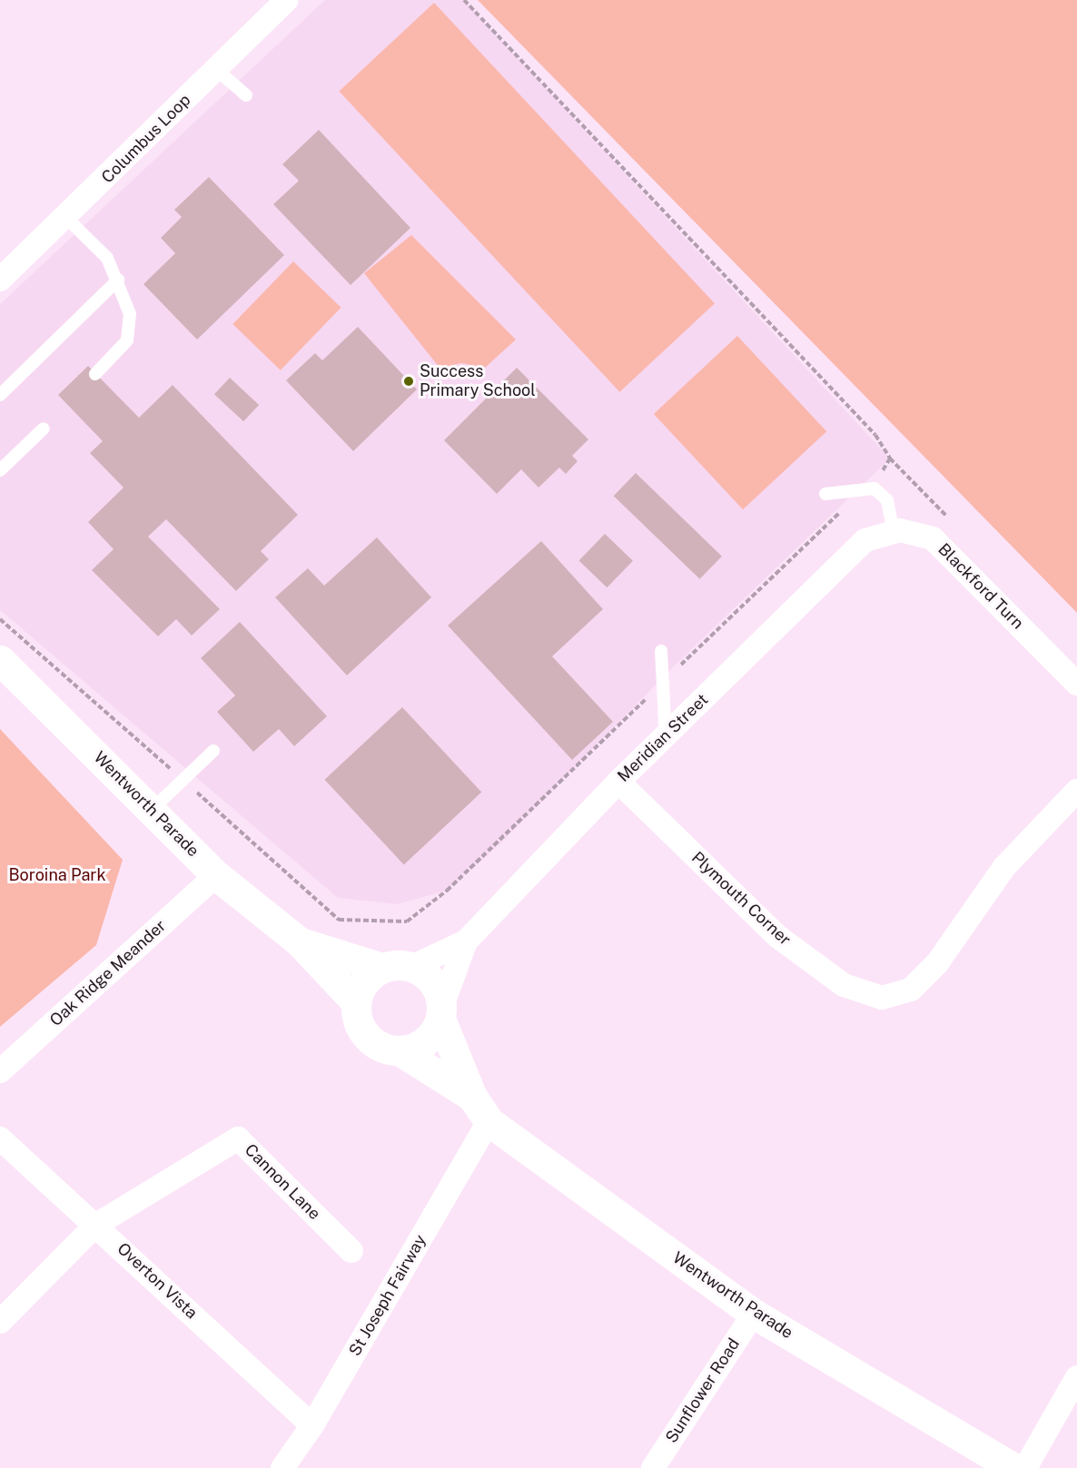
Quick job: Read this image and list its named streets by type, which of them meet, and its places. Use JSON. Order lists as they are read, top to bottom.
{
  "streets": {
    "street": [
      "Columbus Loop",
      "Blackford Turn",
      "Meridian Street",
      "Wentworth Parade",
      "Plymouth Corner",
      "Oak Ridge Meander",
      "Cannon Lane",
      "Overton Vista",
      "St Joseph Fairway",
      "Sunflower Road"
    ]
  },
  "crossings": [
    ["Blackford Turn", "Meridian Street"],
    ["Meridian Street", "Wentworth Parade"],
    ["Meridian Street", "Plymouth Corner"],
    ["Wentworth Parade", "Oak Ridge Meander"],
    ["Wentworth Parade", "St Joseph Fairway"],
    ["Wentworth Parade", "Sunflower Road"],
    ["Cannon Lane", "Overton Vista"],
    ["Overton Vista", "St Joseph Fairway"]
  ],
  "parks": ["Boroina Park"],
  "places": ["Success Primary School"]
}
